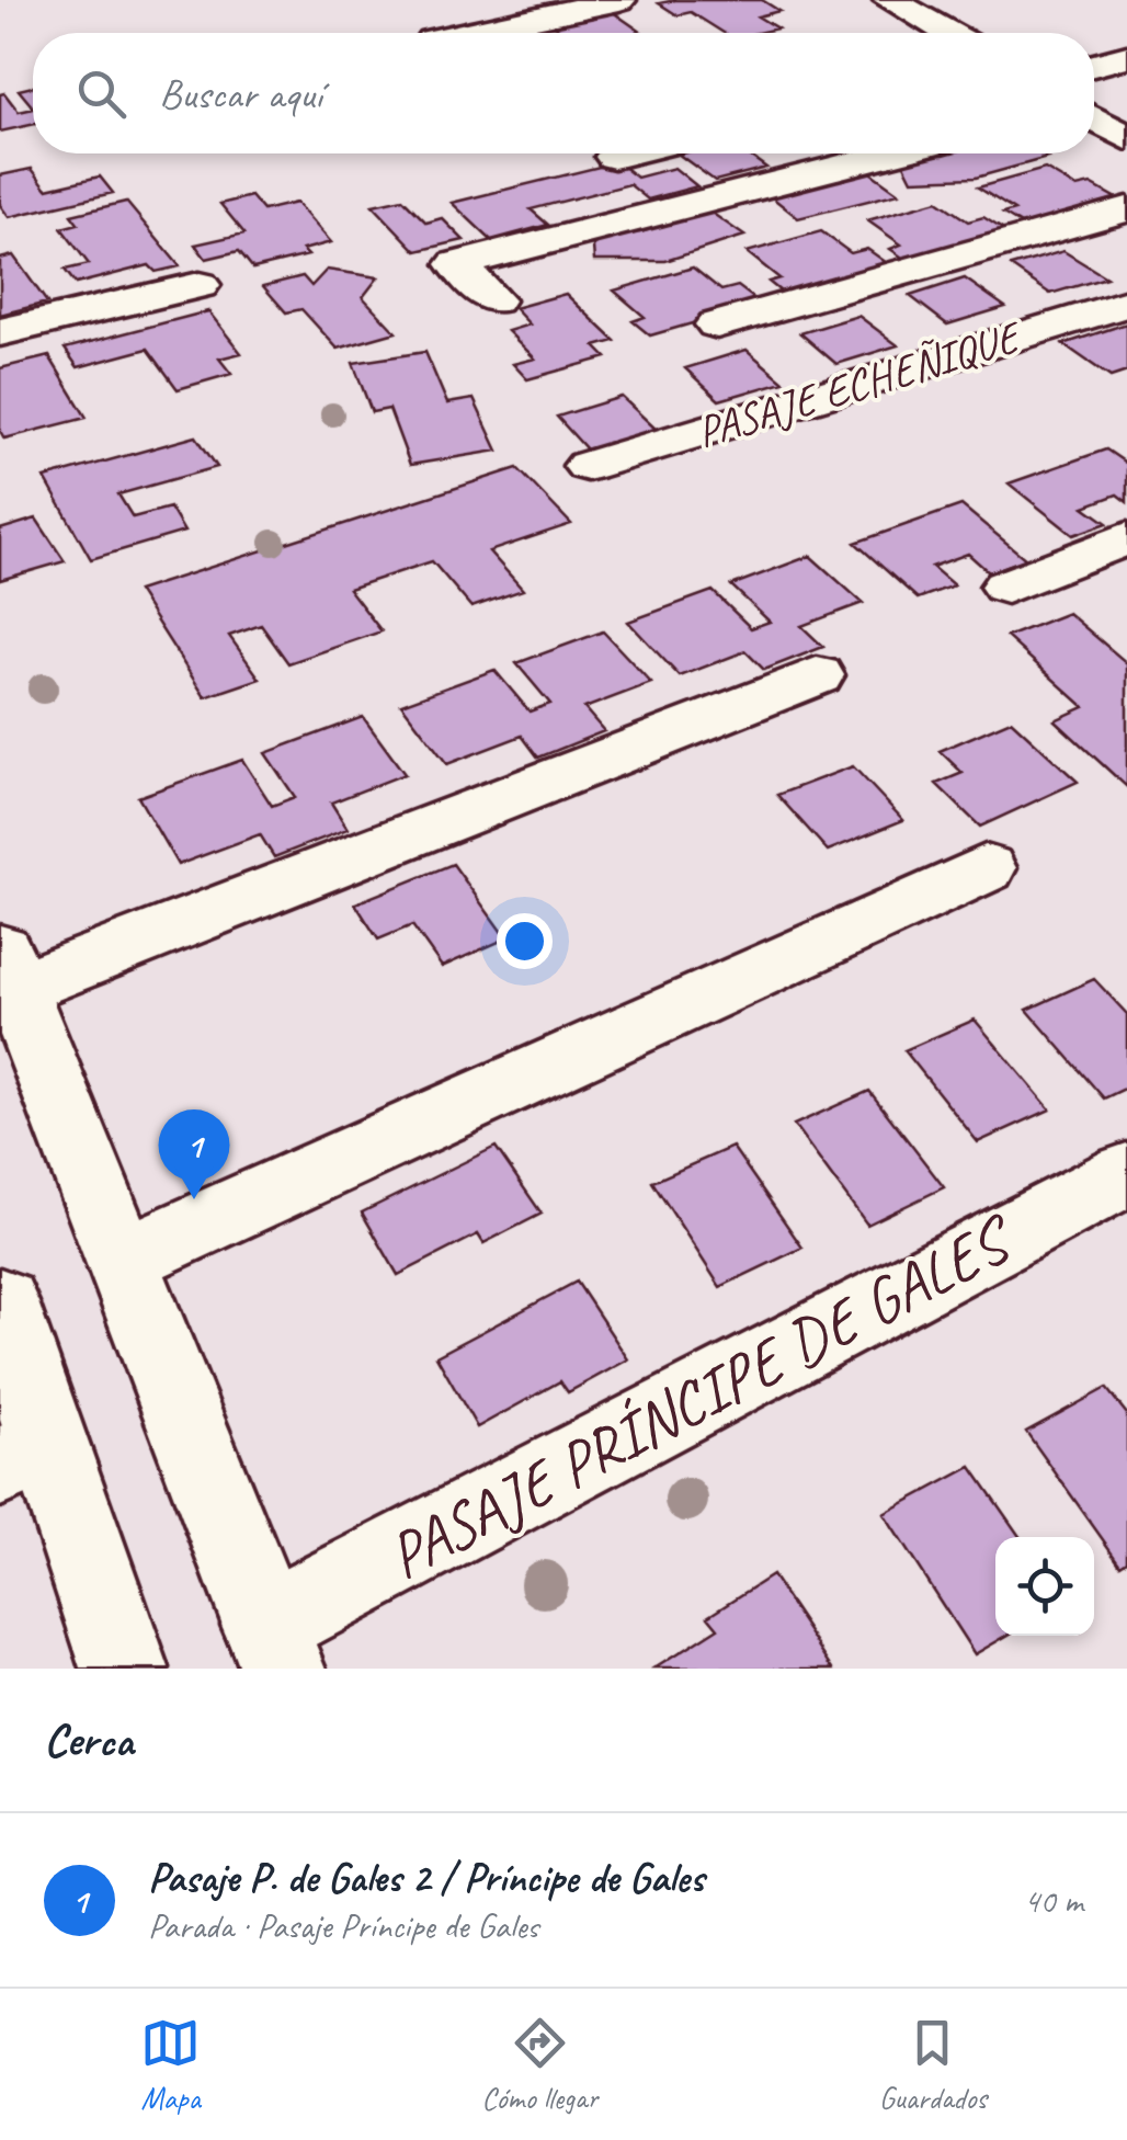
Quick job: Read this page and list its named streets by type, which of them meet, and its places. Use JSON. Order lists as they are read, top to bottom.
{
  "streets": {
    "street": ["PASAJE ECHEÑIQUE", "PASAJE PRÍNCIPE DE GALES"]
  },
  "page": {
    "search": "Buscar aquí",
    "pins": "1",
    "heading": "Cerca",
    "list": [
      {
        "mark": "1",
        "name": "Pasaje P. de Gales 2 / Príncipe de Gales",
        "note": "Parada · Pasaje Príncipe de Gales",
        "value": "40 m"
      }
    ],
    "nav": ["Mapa", "Cómo llegar", "Guardados"]
  }
}
